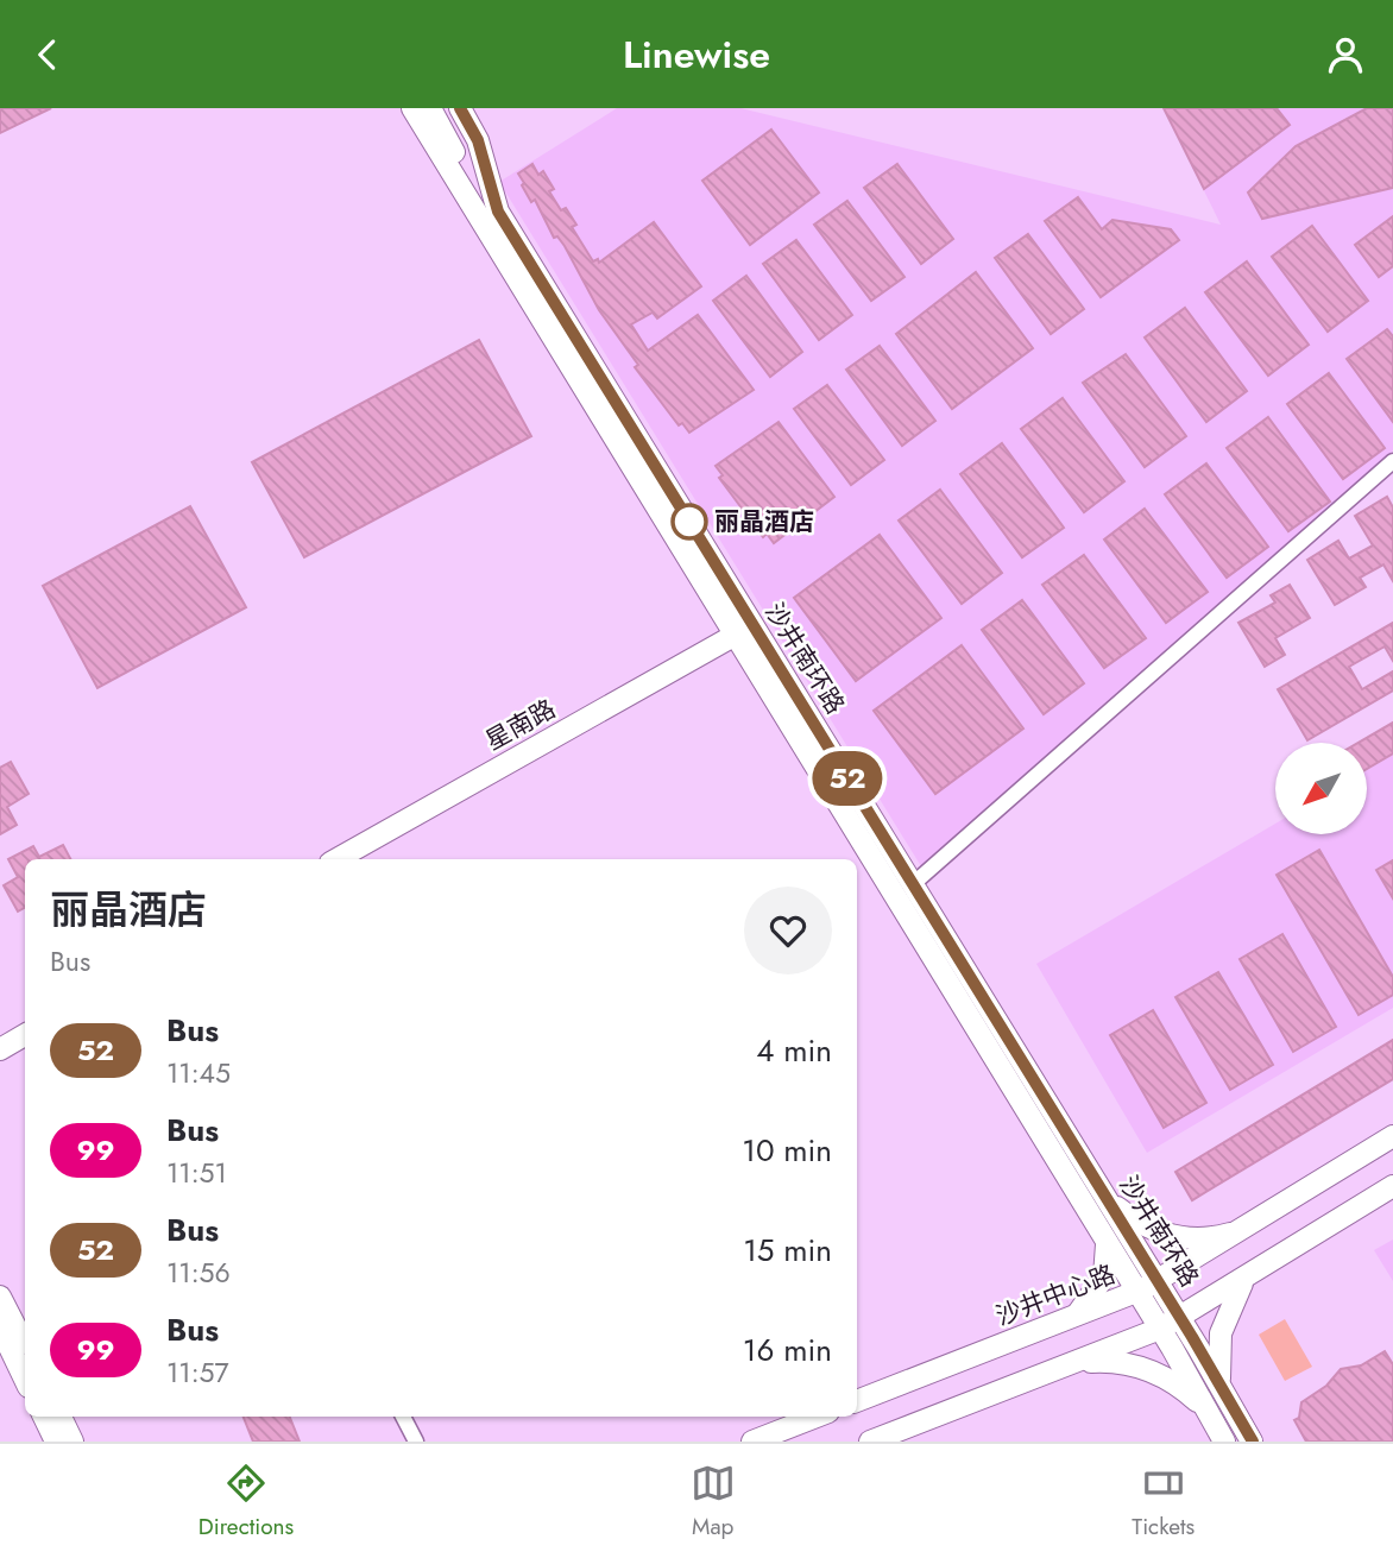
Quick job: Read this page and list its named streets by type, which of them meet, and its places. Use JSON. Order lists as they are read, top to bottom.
{
  "streets": {
    "main road": ["沙井南环路", "星南路", "沙井中心路"]
  },
  "crossings": [
    ["沙井南环路", "星南路"],
    ["沙井南环路", "沙井中心路"]
  ],
  "places": ["丽晶酒店"],
  "lines": ["bus line 52"],
  "north": "bottom left",
  "page": {
    "header": "Linewise",
    "on_map": "52",
    "heading": ["丽晶酒店", "Bus"],
    "list": [
      {
        "mark": "52",
        "name": "Bus",
        "note": "11:45",
        "value": "4 min"
      },
      {
        "mark": "99",
        "name": "Bus",
        "note": "11:51",
        "value": "10 min"
      },
      {
        "mark": "52",
        "name": "Bus",
        "note": "11:56",
        "value": "15 min"
      },
      {
        "mark": "99",
        "name": "Bus",
        "note": "11:57",
        "value": "16 min"
      }
    ],
    "tabs": ["Directions", "Map", "Tickets"]
  }
}
